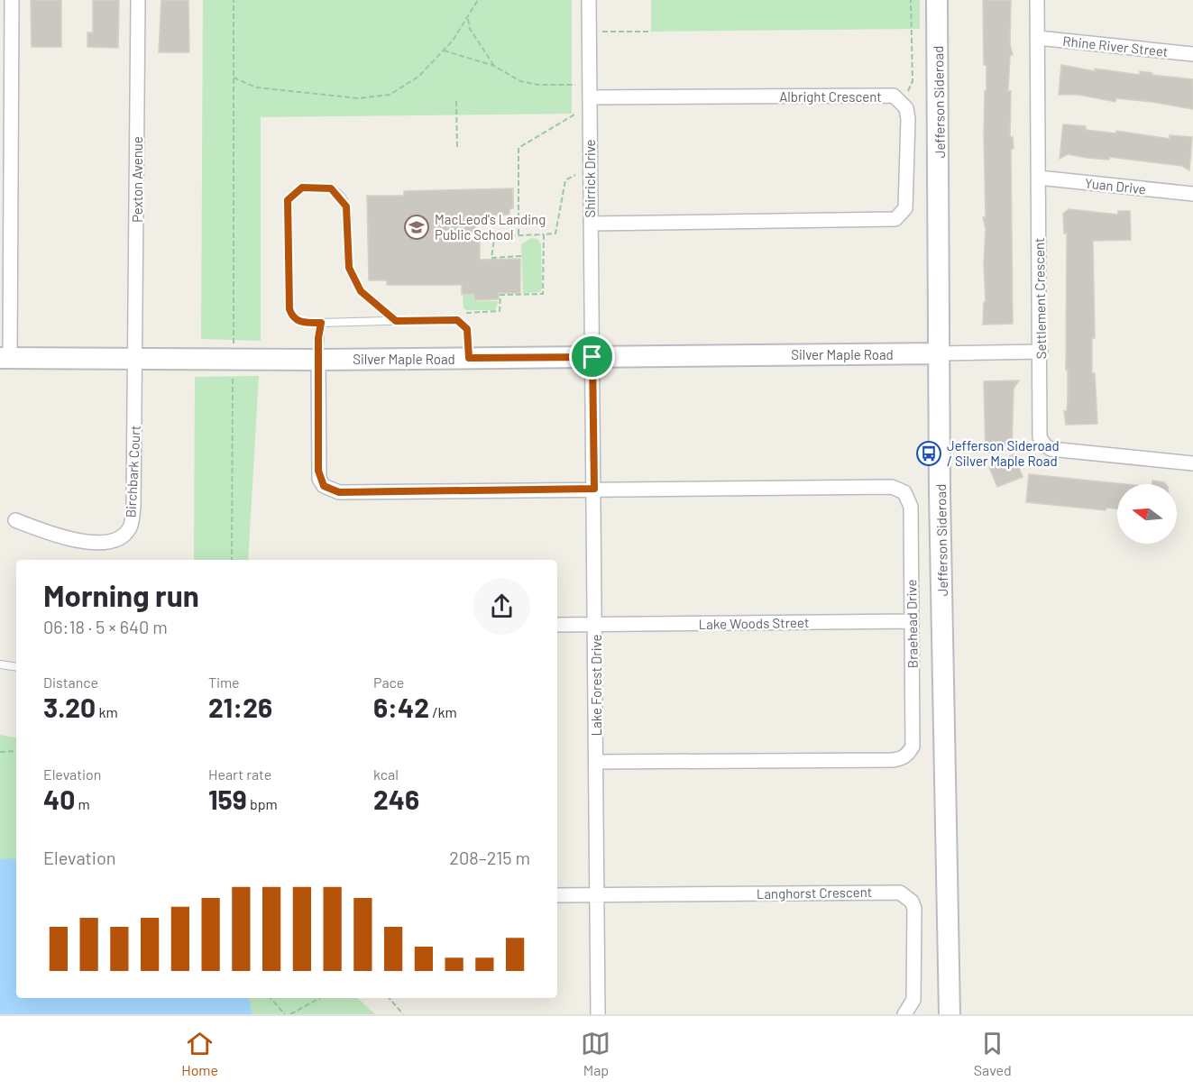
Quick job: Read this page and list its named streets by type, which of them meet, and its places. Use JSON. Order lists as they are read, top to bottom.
{
  "streets": {
    "street": [
      "Rhine River Street",
      "Albright Crescent",
      "Jefferson Sideroad",
      "Shirrick Drive",
      "Pexton Avenue",
      "Yuan Drive",
      "Settlement Crescent",
      "Silver Maple Road",
      "Birchbark Court",
      "Lake Woods Street",
      "Braehead Drive",
      "Lake Forest Drive",
      "Langhorst Crescent"
    ]
  },
  "crossings": [
    ["Rhine River Street", "Settlement Crescent"],
    ["Albright Crescent", "Shirrick Drive"],
    ["Jefferson Sideroad", "Silver Maple Road"],
    ["Shirrick Drive", "Silver Maple Road"],
    ["Shirrick Drive", "Lake Forest Drive"],
    ["Pexton Avenue", "Silver Maple Road"],
    ["Pexton Avenue", "Birchbark Court"],
    ["Yuan Drive", "Settlement Crescent"],
    ["Silver Maple Road", "Birchbark Court"],
    ["Silver Maple Road", "Lake Forest Drive"],
    ["Lake Woods Street", "Braehead Drive"],
    ["Lake Woods Street", "Lake Forest Drive"],
    ["Braehead Drive", "Lake Forest Drive"],
    ["Lake Forest Drive", "Langhorst Crescent"]
  ],
  "places": {
    "school or university": ["MacLeod's Landing Public School"],
    "bus stop": ["Jefferson Sideroad / Silver Maple Road"]
  },
  "north": "left",
  "page": {
    "heading": ["Morning run", "06:18 · 5 × 640 m"],
    "stats": [
      ["Distance", "3.20 km"],
      ["Time", "21:26"],
      ["Pace", "6:42 /km"],
      ["Elevation", "40 m"],
      ["Heart rate", "159 bpm"],
      ["kcal", "246"]
    ],
    "chart": ["Elevation", "208–215 m"],
    "tabs": ["Home", "Map", "Saved"]
  }
}
